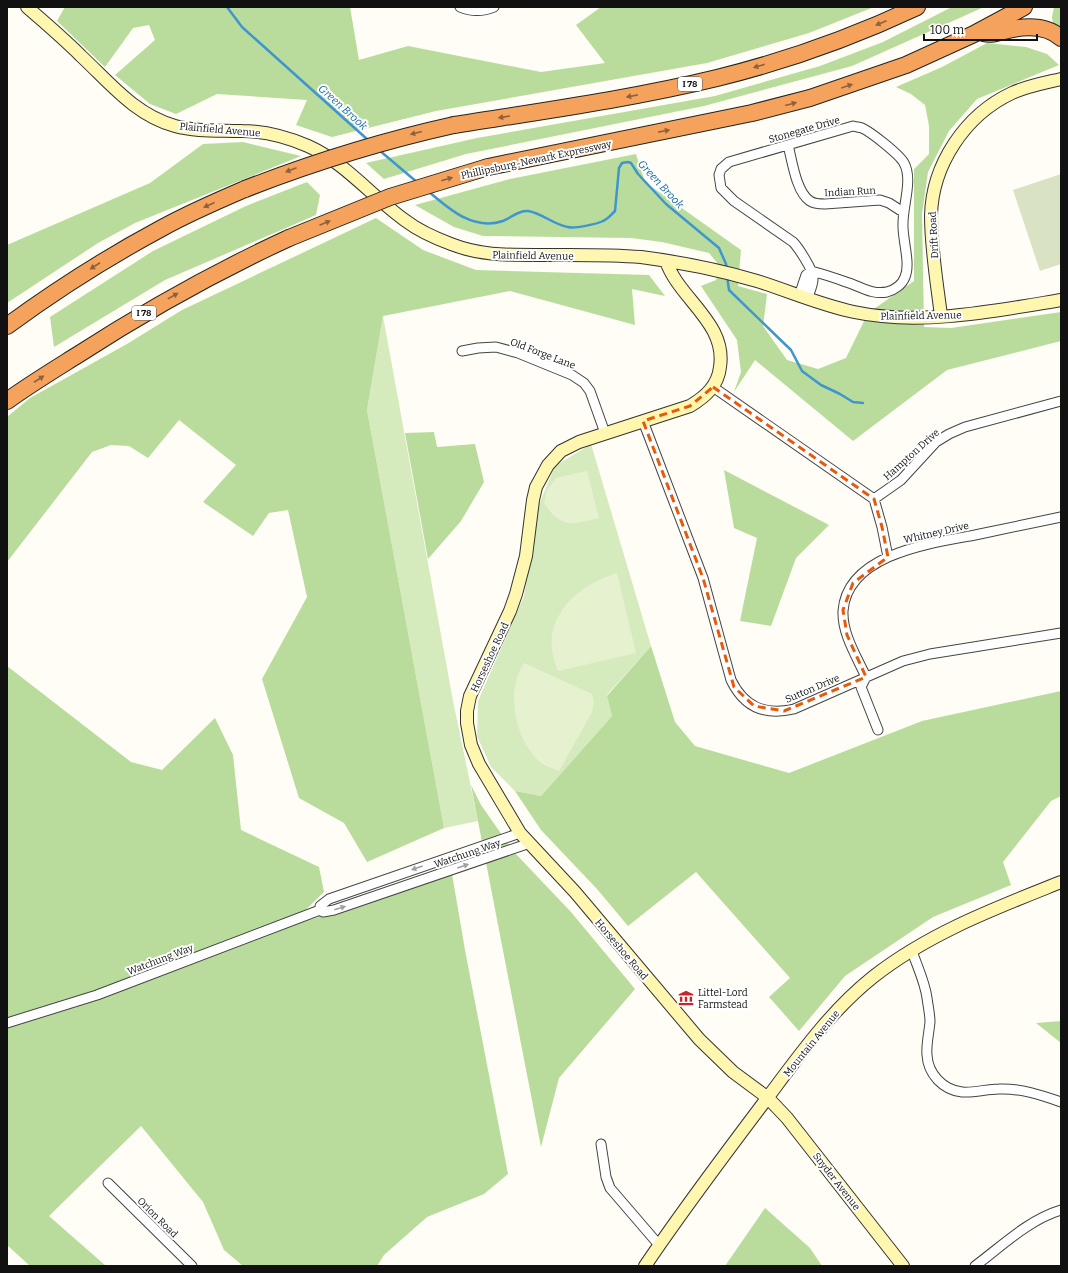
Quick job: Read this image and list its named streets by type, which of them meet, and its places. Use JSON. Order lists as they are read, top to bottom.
{
  "streets": {
    "highway": ["I 78", "Phillipsburg-Newark Expressway"],
    "main road": [
      "Plainfield Avenue",
      "Drift Road",
      "Horseshoe Road",
      "Mountain Avenue",
      "Snyder Avenue"
    ],
    "street": [
      "Stonegate Drive",
      "Indian Run",
      "Old Forge Lane",
      "Hampton Drive",
      "Whitney Drive",
      "Sutton Drive",
      "Watchung Way",
      "Orion Road"
    ]
  },
  "crossings": [
    ["Plainfield Avenue", "Drift Road"],
    ["Plainfield Avenue", "Horseshoe Road"],
    ["Stonegate Drive", "Indian Run"],
    ["Old Forge Lane", "Horseshoe Road"],
    ["Whitney Drive", "Sutton Drive"],
    ["Horseshoe Road", "Sutton Drive"],
    ["Horseshoe Road", "Watchung Way"],
    ["Horseshoe Road", "Mountain Avenue"],
    ["Horseshoe Road", "Snyder Avenue"],
    ["Mountain Avenue", "Snyder Avenue"]
  ],
  "water": ["Green Brook"],
  "places": {
    "museum": ["Littel-Lord Farmstead"]
  },
  "scale_bar": "100 m"
}
